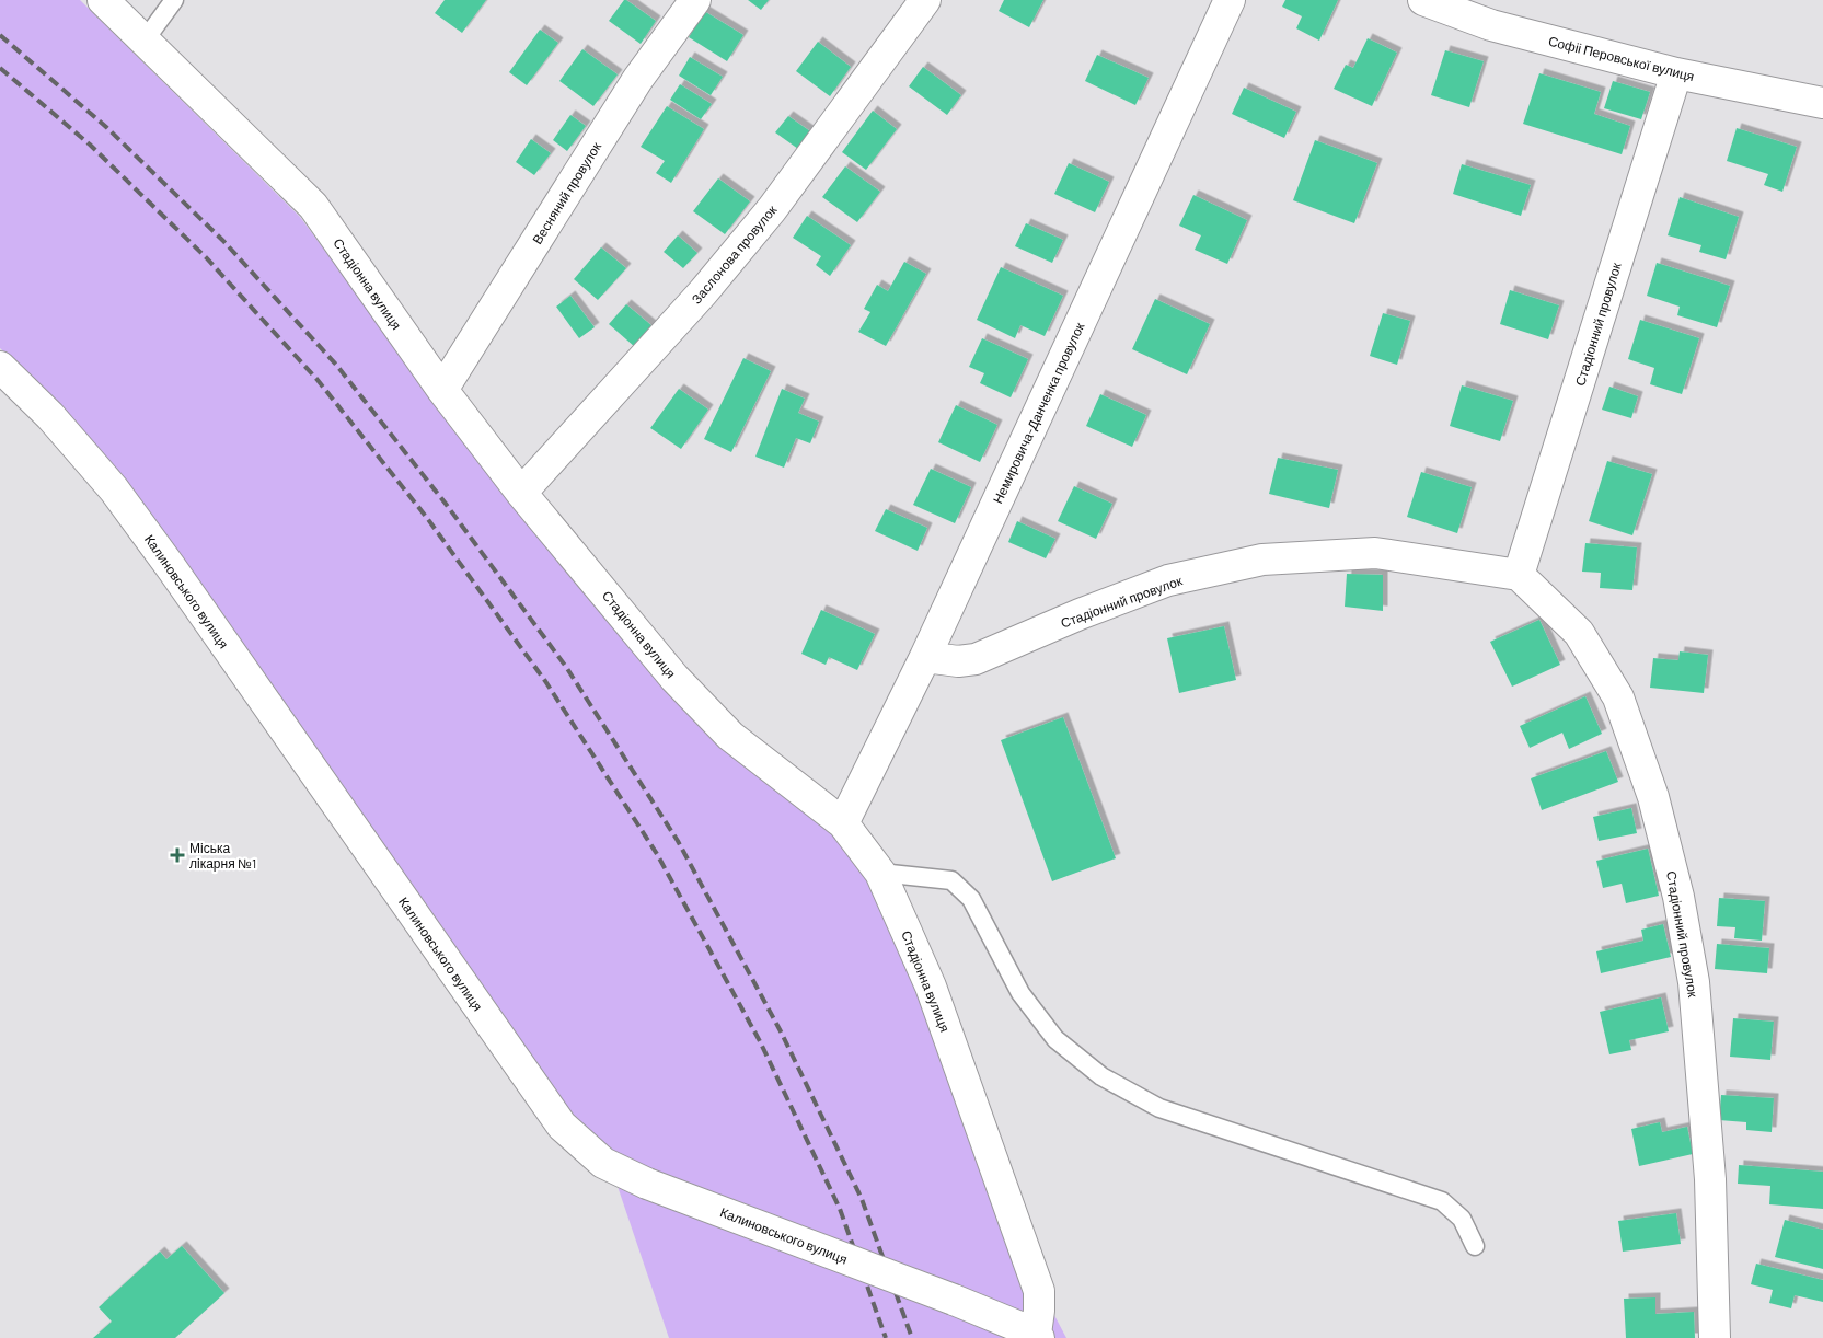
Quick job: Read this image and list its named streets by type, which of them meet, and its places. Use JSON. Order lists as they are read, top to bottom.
{
  "streets": {
    "street": [
      "Софіі Перовської вулиця",
      "Весняний провулок",
      "Заслонова провулок",
      "Стадіонна вулиця",
      "Стадіонний провулок",
      "Немировича-Данченка провулок",
      "Калиновського вулиця"
    ]
  },
  "crossings": [
    ["Софіі Перовської вулиця", "Стадіонний провулок"],
    ["Весняний провулок", "Стадіонна вулиця"],
    ["Заслонова провулок", "Стадіонна вулиця"],
    ["Стадіонна вулиця", "Немировича-Данченка провулок"],
    ["Стадіонна вулиця", "Калиновського вулиця"],
    ["Стадіонний провулок", "Немировича-Данченка провулок"]
  ],
  "places": {
    "health": ["Міська лікарня №1"]
  }
}
